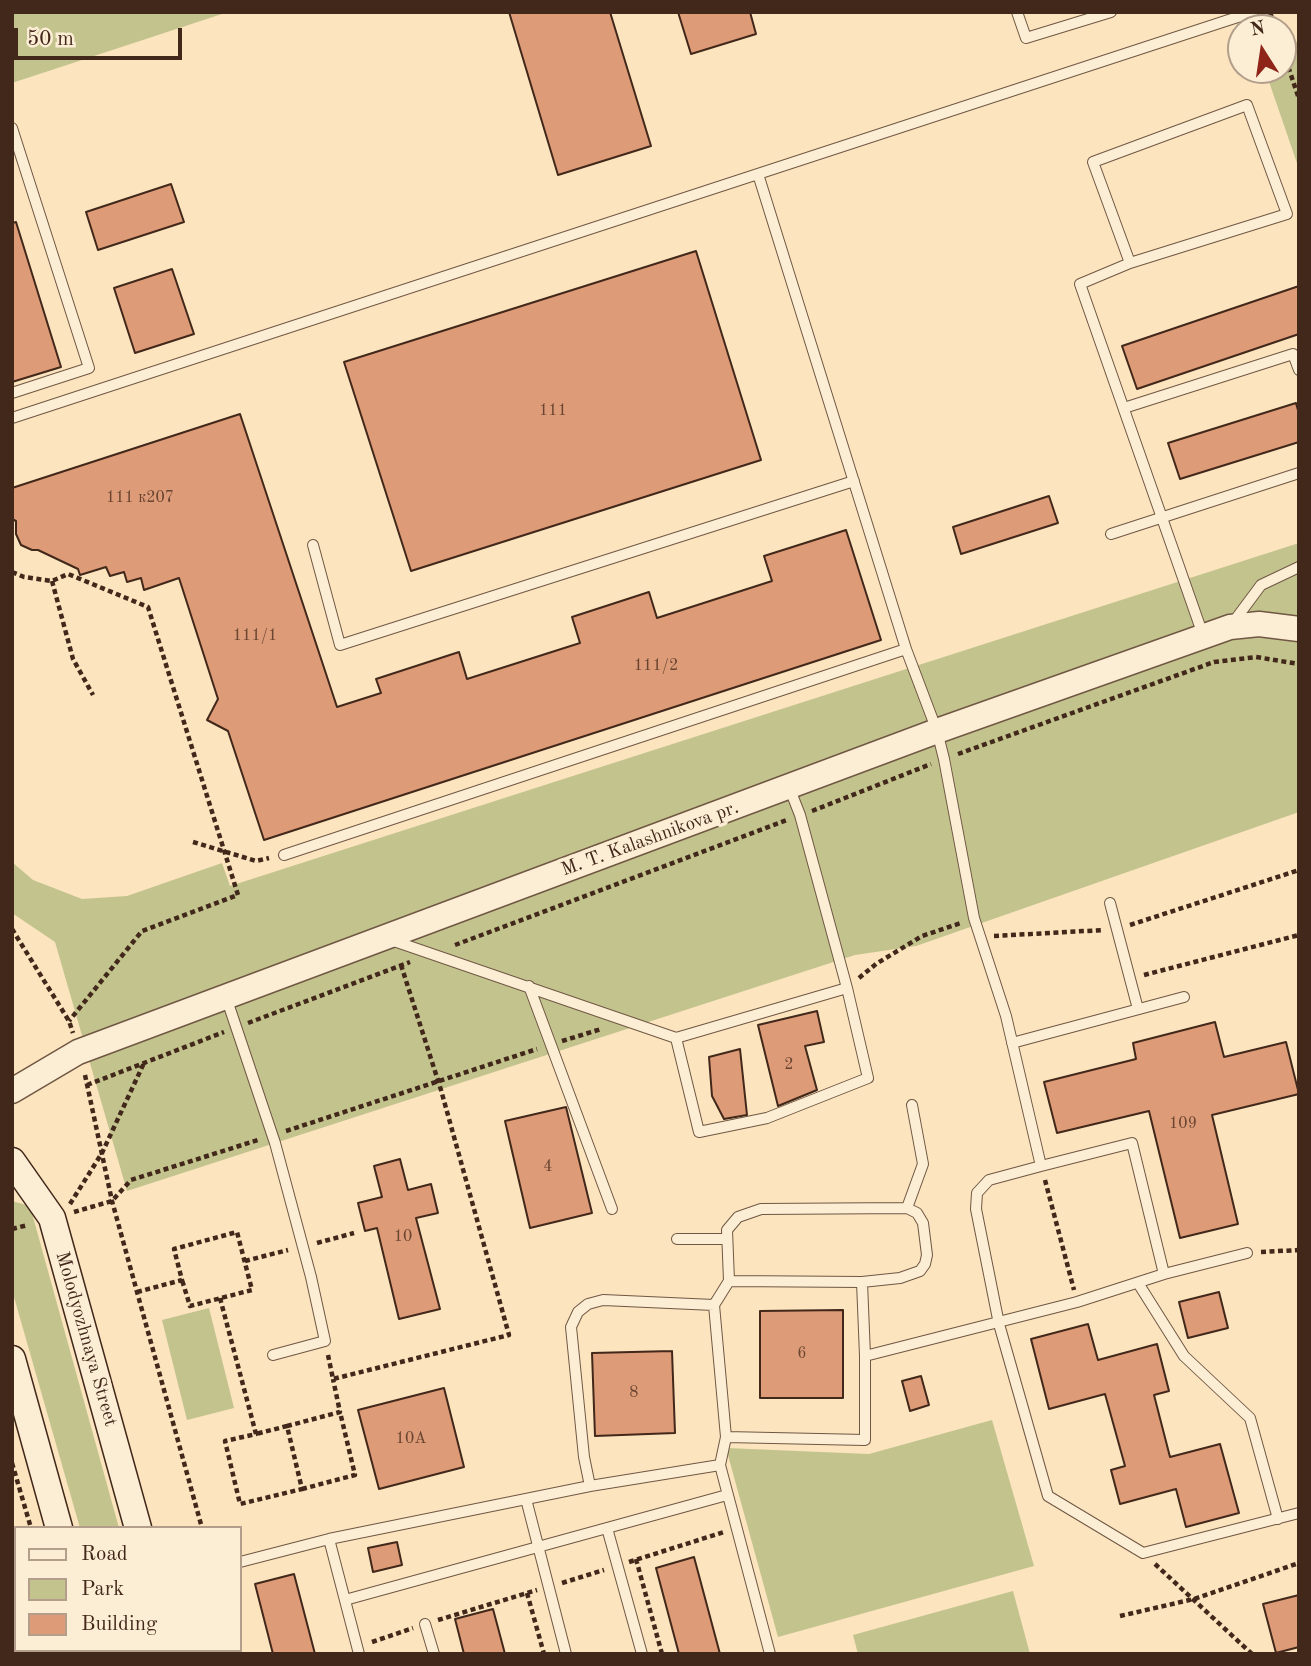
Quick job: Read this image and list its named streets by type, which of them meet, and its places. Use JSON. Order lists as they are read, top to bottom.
{
  "streets": {
    "main road": ["Molodyozhnaya Street"],
    "street": ["M. T. Kalashnikova pr."]
  },
  "house_numbers": [
    "111",
    "111 к207",
    "111/1",
    "111/2",
    "2",
    "109",
    "4",
    "10",
    "6",
    "8",
    "10А"
  ],
  "legend": ["Road", "Park", "Building"],
  "scale_bar": "50 m",
  "north": "top"
}
